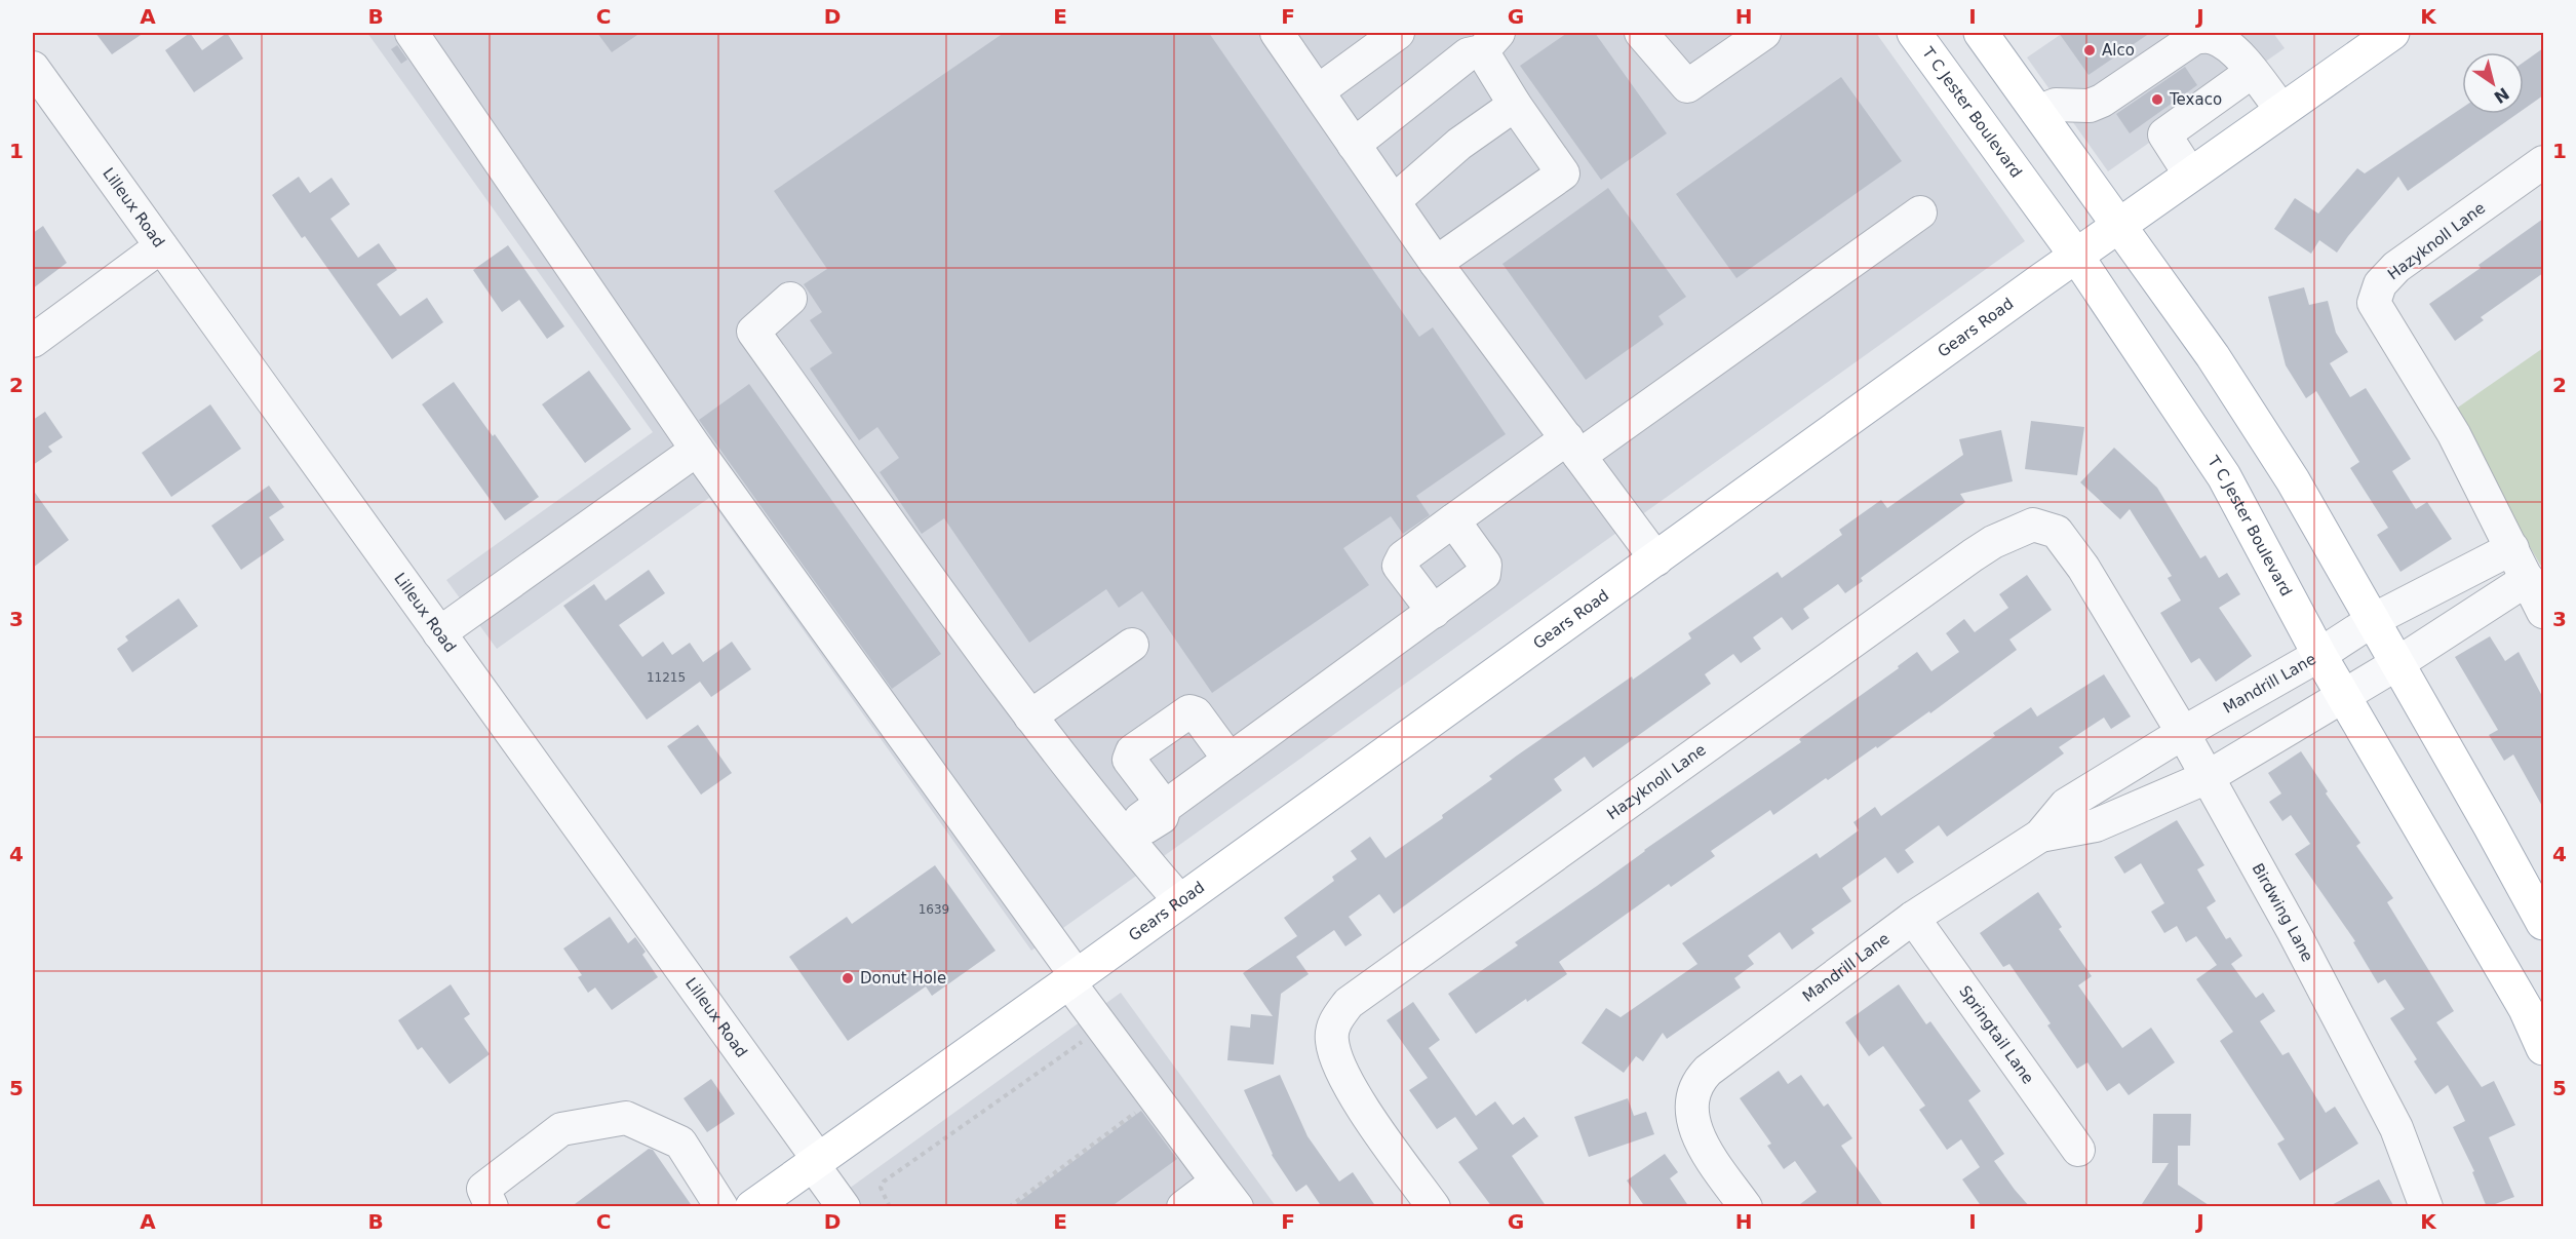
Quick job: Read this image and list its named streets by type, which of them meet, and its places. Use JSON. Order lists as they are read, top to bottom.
{
  "streets": {
    "main road": ["T C Jester Boulevard", "Gears Road"],
    "street": [
      "Lilleux Road",
      "Hazyknoll Lane",
      "Mandrill Lane",
      "Birdwing Lane",
      "Springtail Lane"
    ]
  },
  "crossings": [
    ["T C Jester Boulevard", "Gears Road"],
    ["T C Jester Boulevard", "Mandrill Lane"],
    ["Lilleux Road", "Gears Road"],
    ["Hazyknoll Lane", "Mandrill Lane"],
    ["Hazyknoll Lane", "Birdwing Lane"],
    ["Mandrill Lane", "Birdwing Lane"],
    ["Mandrill Lane", "Springtail Lane"]
  ],
  "places": ["Alco", "Texaco", "Donut Hole"],
  "house_numbers": ["11215", "1639"],
  "north": "bottom right",
  "grid": {
    "columns": [
      "A",
      "B",
      "C",
      "D",
      "E",
      "F",
      "G",
      "H",
      "I",
      "J",
      "K"
    ],
    "rows": [
      "1",
      "2",
      "3",
      "4",
      "5"
    ]
  }
}
